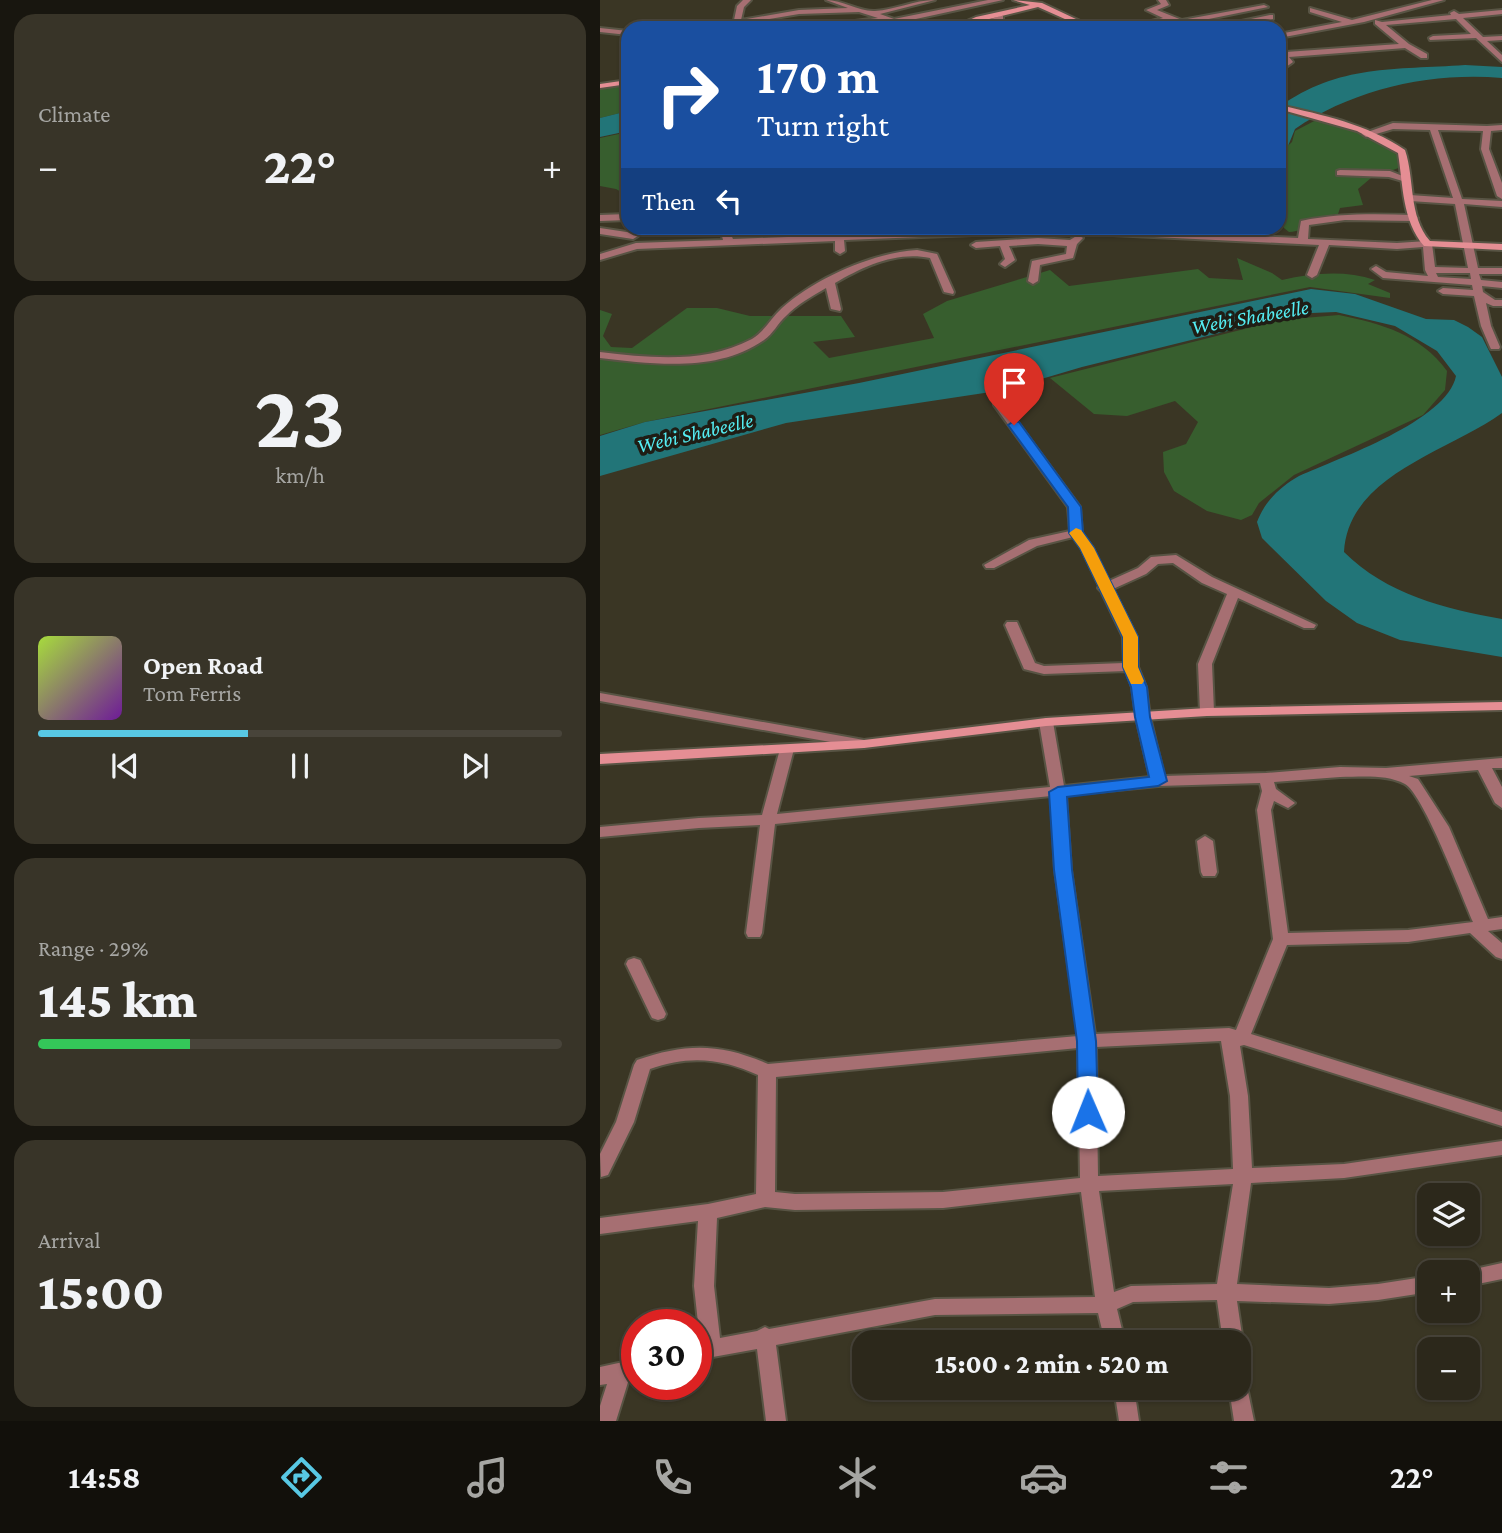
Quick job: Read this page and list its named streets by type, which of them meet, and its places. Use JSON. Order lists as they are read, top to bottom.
{
  "water": ["Webi Shabeelle"],
  "page": {
    "tile": [
      "Climate",
      ["23", "km/h"],
      ["Range · 29%", "145 km"],
      ["Arrival", "15:00"]
    ],
    "turn": ["170 m", "Turn right"],
    "heat": ["−", "22°", "+"],
    "then": "Then",
    "song": ["Open Road", "Tom Ferris"],
    "map_buttons": ["+", "−"],
    "limit": "30",
    "trip": "15:00 · 2 min · 520 m",
    "tabs": ["14:58", "22°"]
  }
}
